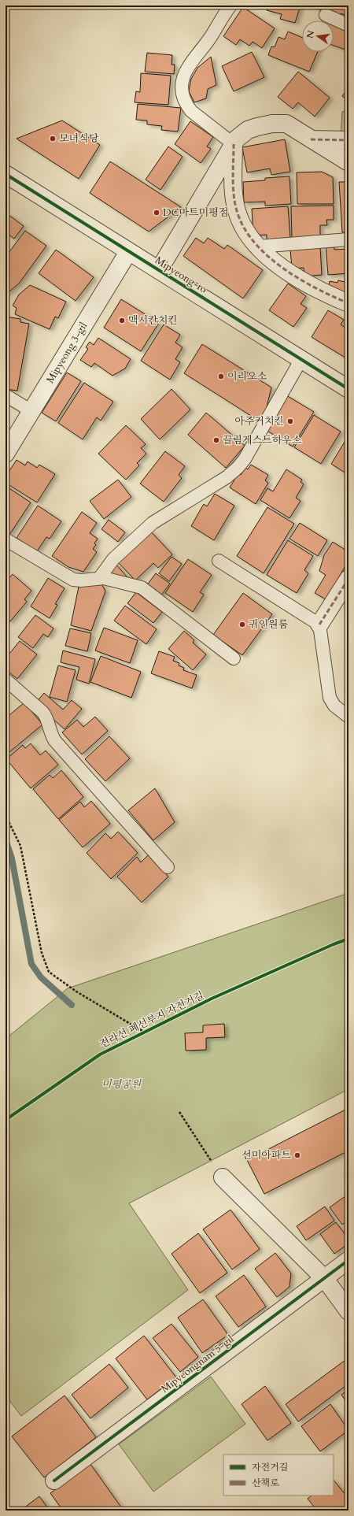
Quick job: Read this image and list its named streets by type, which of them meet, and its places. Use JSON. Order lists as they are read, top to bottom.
{
  "streets": {
    "street": ["Mipyeong-ro", "Mipyeong 3-gil", "Mipyeongnam 5-gil"],
    "cycle path": ["전라선 폐선부지 자전거길"]
  },
  "crossings": [
    ["Mipyeong-ro", "Mipyeong 3-gil"]
  ],
  "parks": ["미평공원"],
  "places": [
    "모녀식당",
    "DC마트미평점",
    "맥시칸치킨",
    "이리오소",
    "아주커치킨",
    "끌림게스트하우스",
    "귀인원룸",
    "선미아파트"
  ],
  "legend": ["자전거길", "산책로"],
  "north": "left"
}
